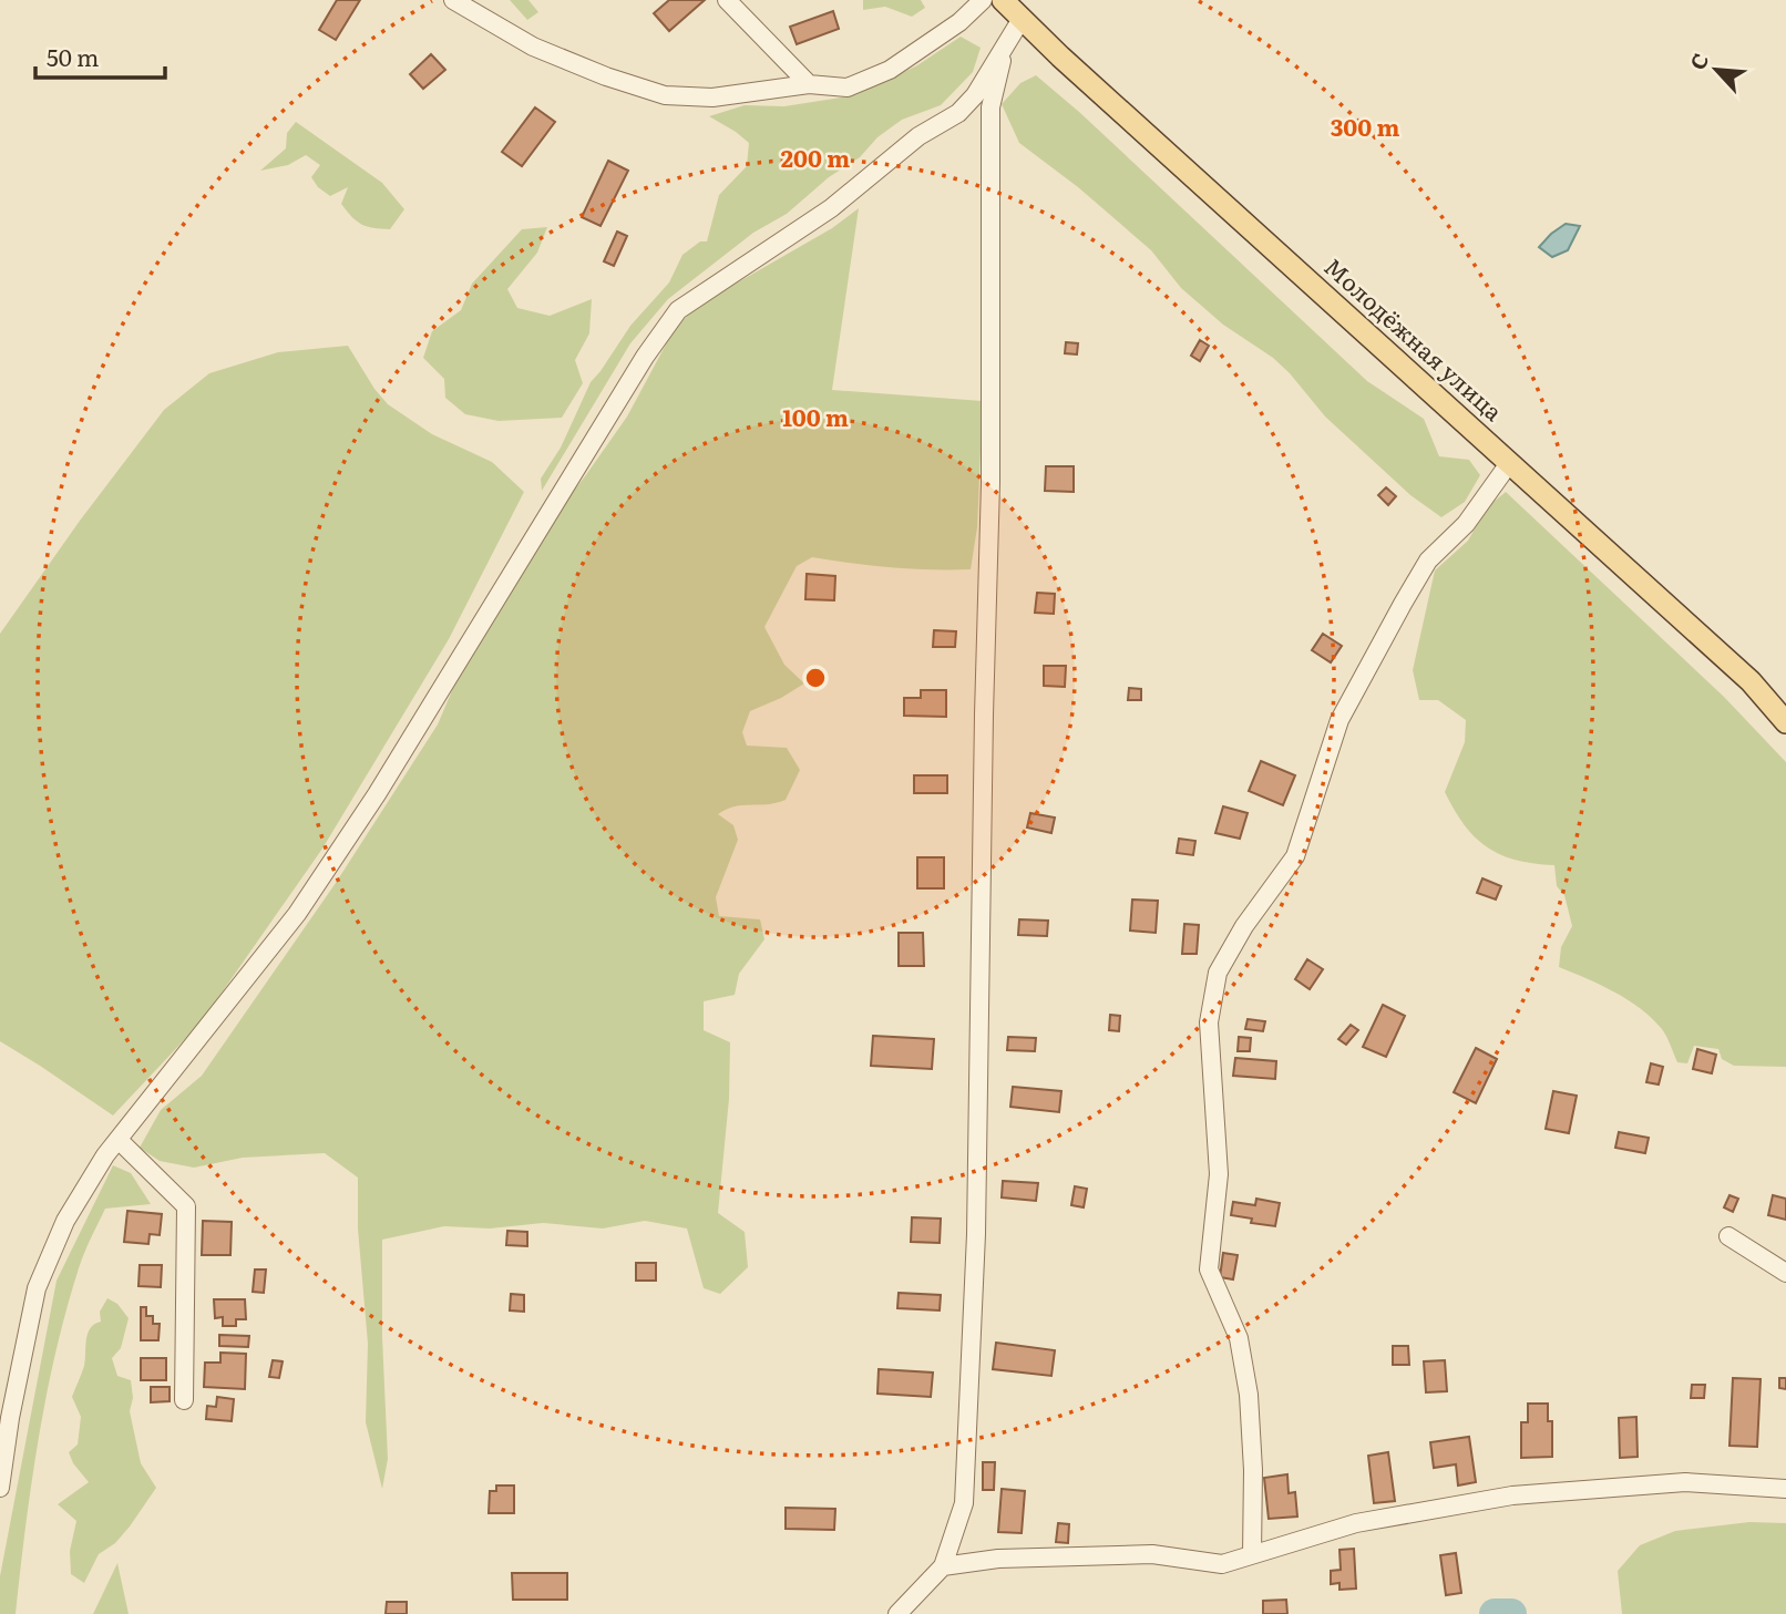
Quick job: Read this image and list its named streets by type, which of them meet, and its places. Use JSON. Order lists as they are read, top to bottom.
{
  "streets": {
    "main road": ["Молодёжная улица"]
  },
  "scale_bar": "50 m",
  "north": "top left",
  "rings": ["300 m", "200 m", "100 m"]
}
